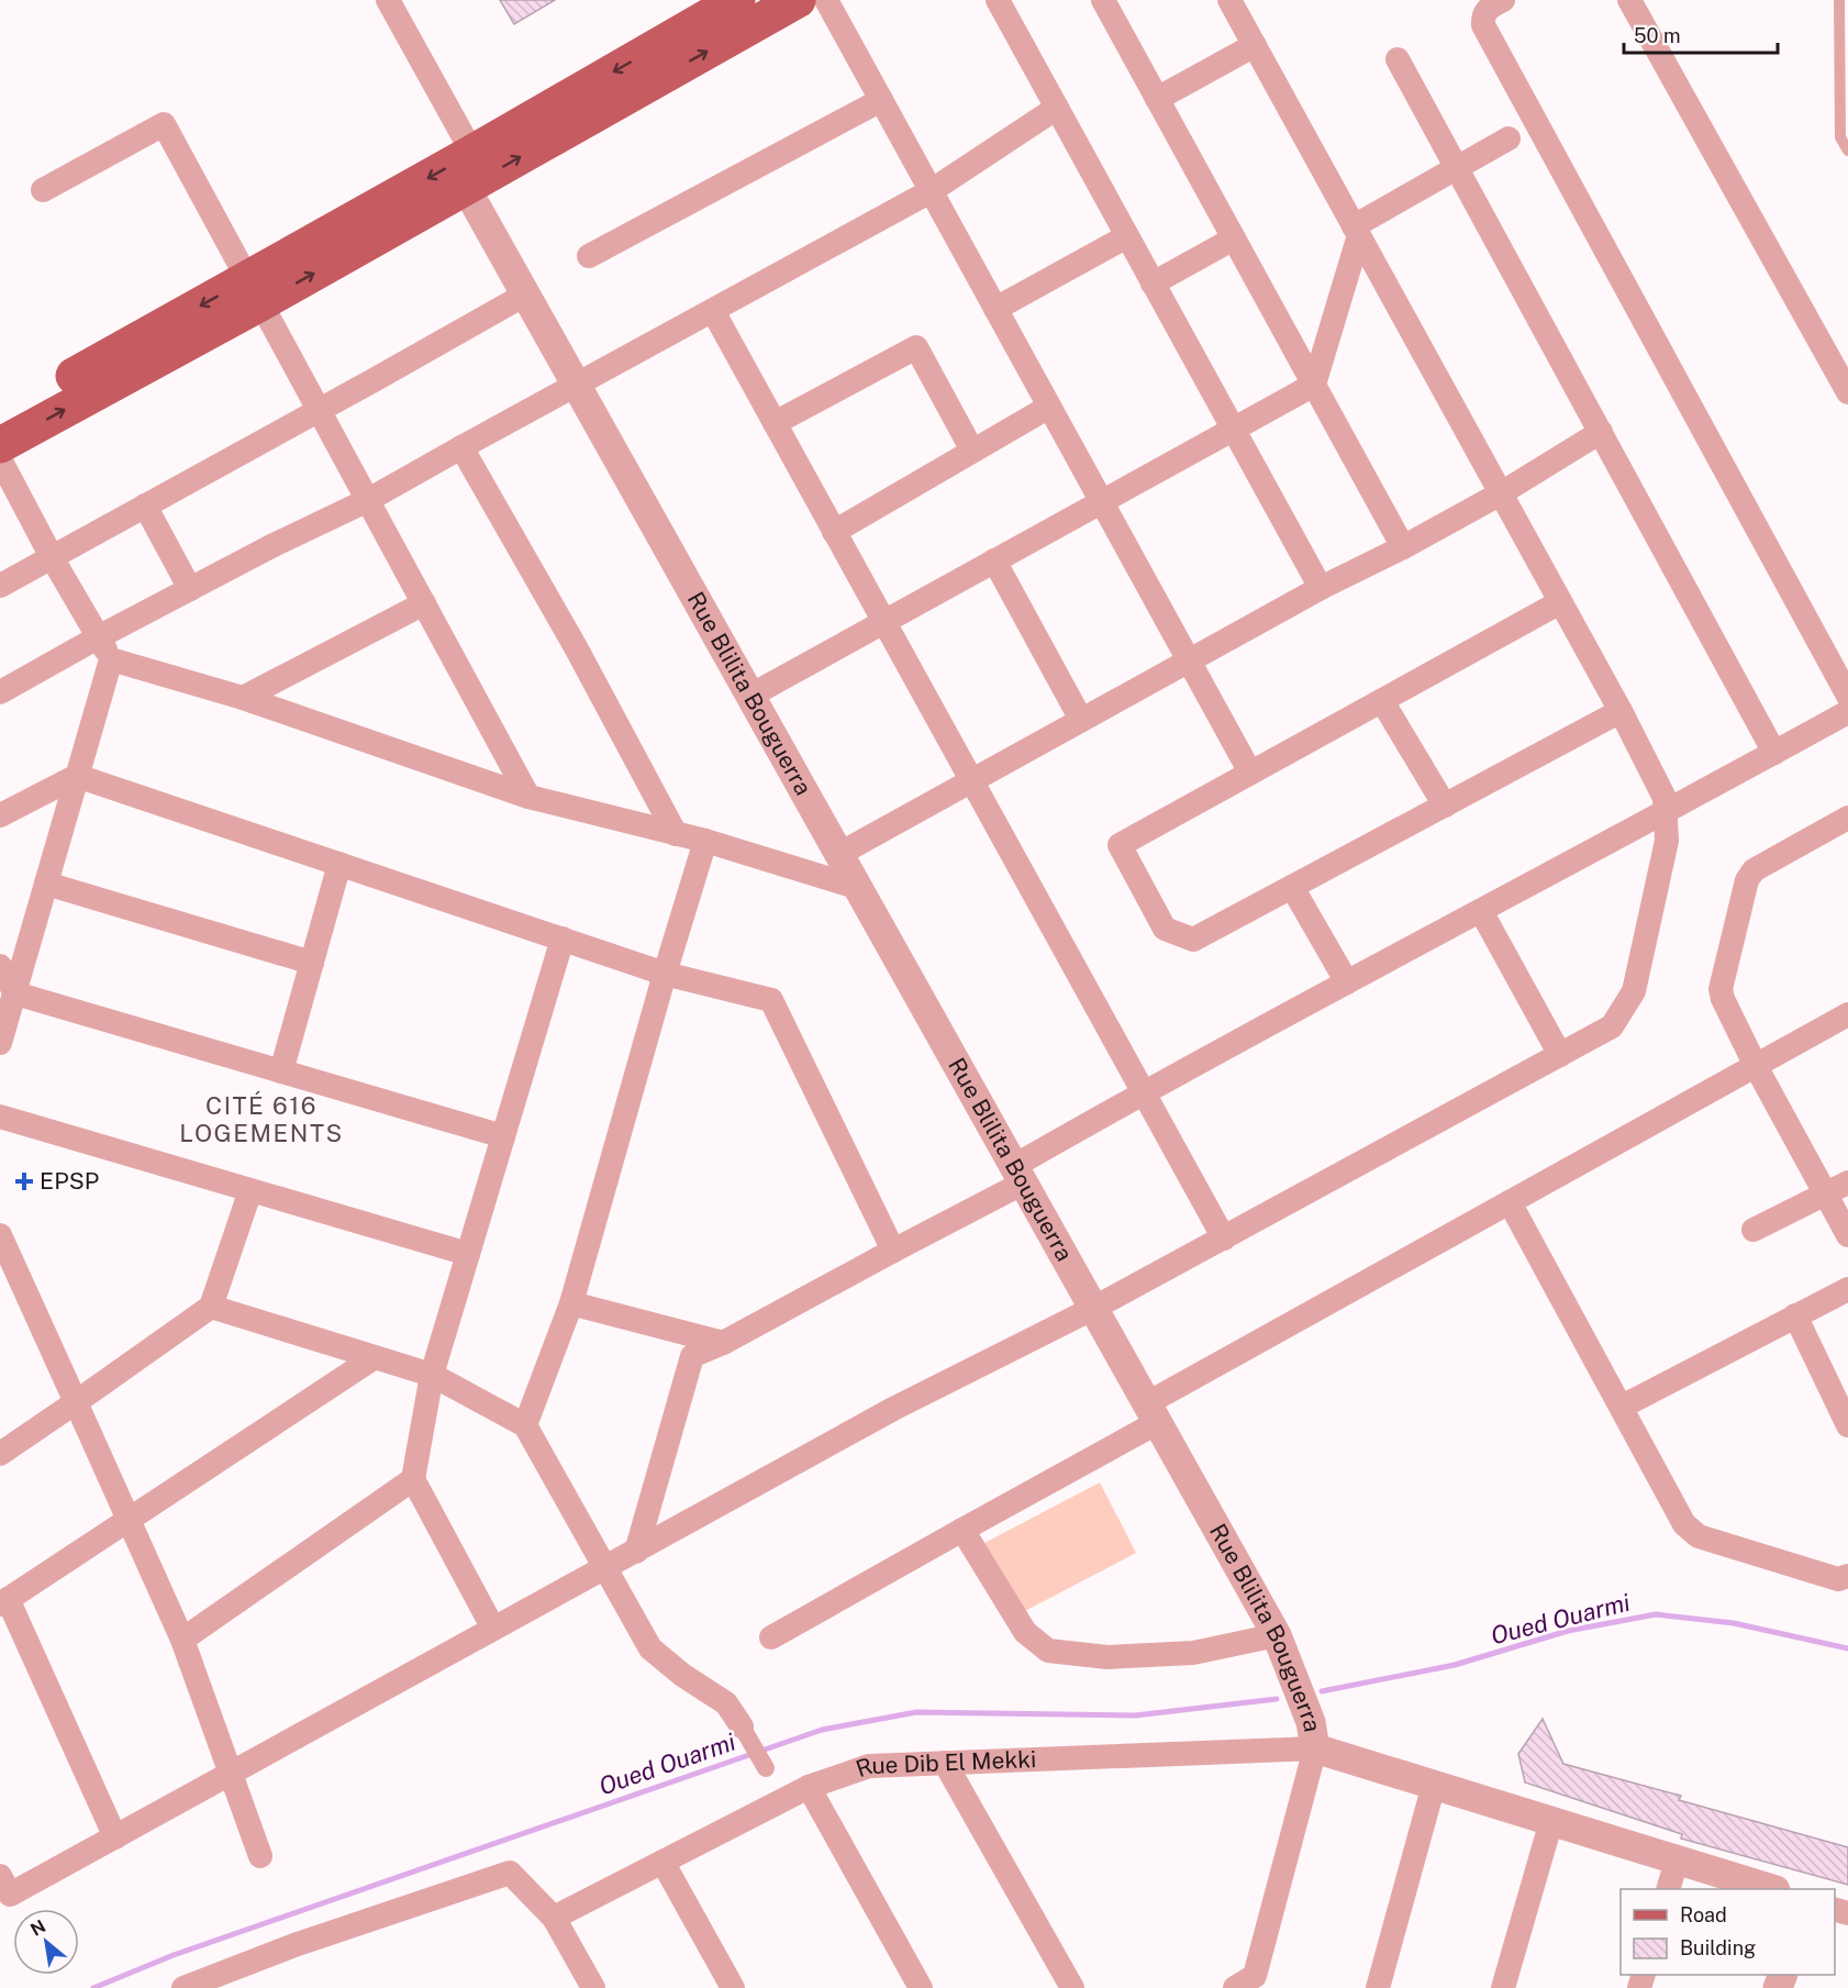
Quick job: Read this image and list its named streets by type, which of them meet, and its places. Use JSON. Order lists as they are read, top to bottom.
{
  "streets": {
    "street": ["Rue Blilita Bouguerra", "Rue Dib El Mekki"]
  },
  "crossings": [
    ["Rue Blilita Bouguerra", "Rue Dib El Mekki"]
  ],
  "districts": ["CITÉ 616 LOGEMENTS"],
  "water": ["Oued Ouarmi"],
  "places": {
    "health": ["EPSP"]
  },
  "legend": ["Road", "Building"],
  "scale_bar": "50 m",
  "north": "top left"
}
